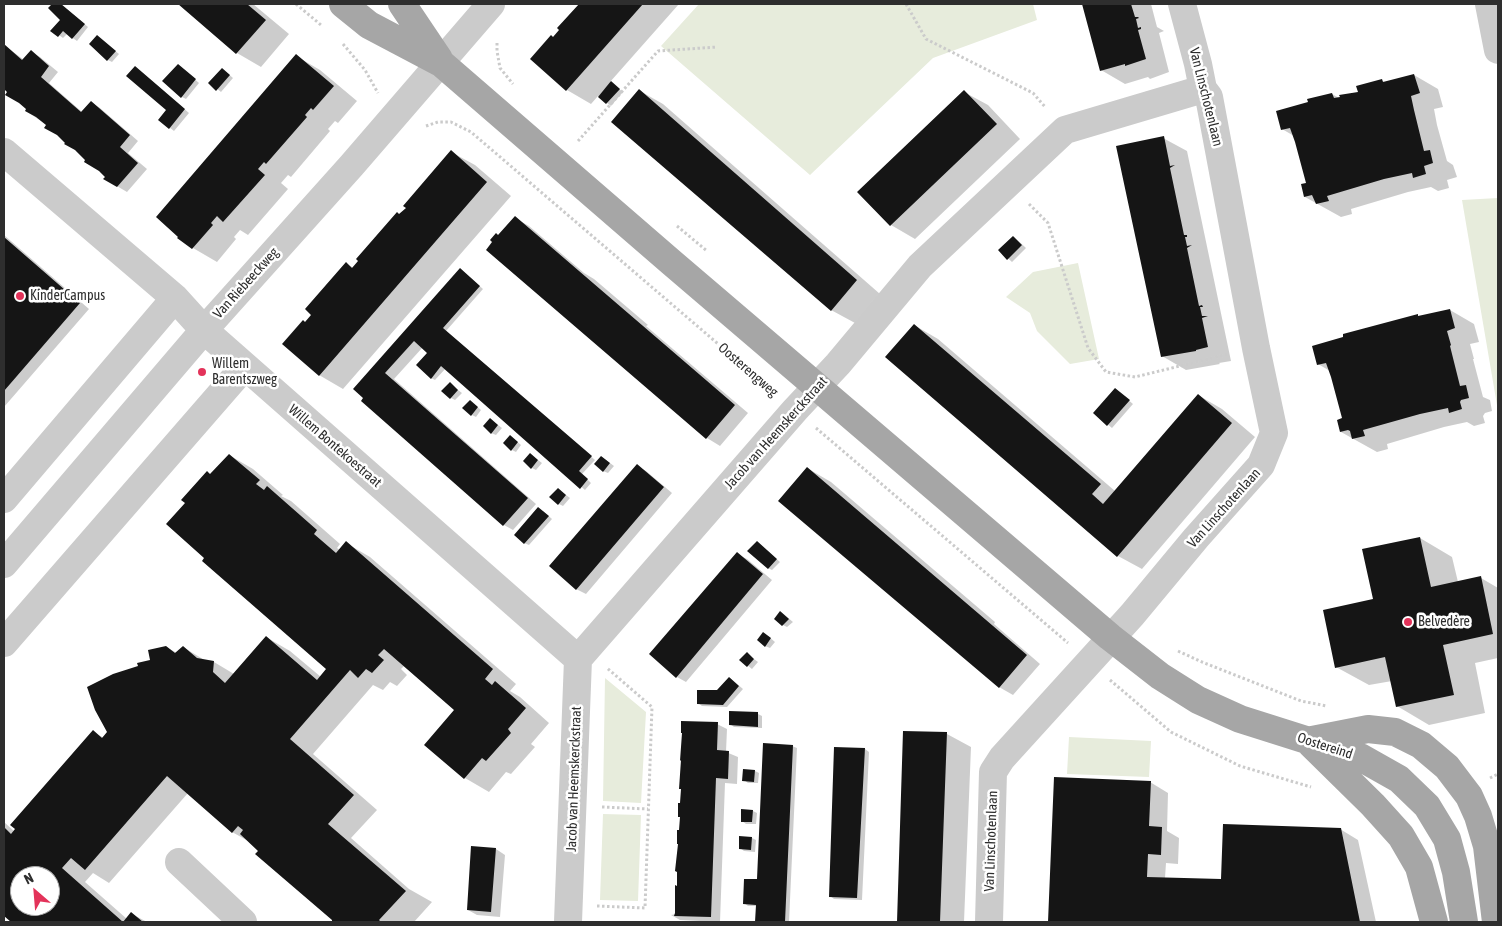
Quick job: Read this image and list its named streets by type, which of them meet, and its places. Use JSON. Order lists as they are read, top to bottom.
{
  "streets": {
    "main road": ["Oostereind"],
    "street": [
      "Van Linschotenlaan",
      "Van Riebeeckweg",
      "Jacob van Heemskerckstraat",
      "Willem Bontekoestraat"
    ],
    "path": ["Oosterengweg"]
  },
  "crossings": [
    ["Van Linschotenlaan", "Oosterengweg"],
    ["Van Linschotenlaan", "Jacob van Heemskerckstraat"],
    ["Van Linschotenlaan", "Oostereind"],
    ["Van Riebeeckweg", "Oosterengweg"],
    ["Van Riebeeckweg", "Willem Bontekoestraat"],
    ["Oosterengweg", "Jacob van Heemskerckstraat"],
    ["Jacob van Heemskerckstraat", "Willem Bontekoestraat"]
  ],
  "places": ["KinderCampus", "Willem Barentszweg", "Belvedère"],
  "north": "top left"
}
